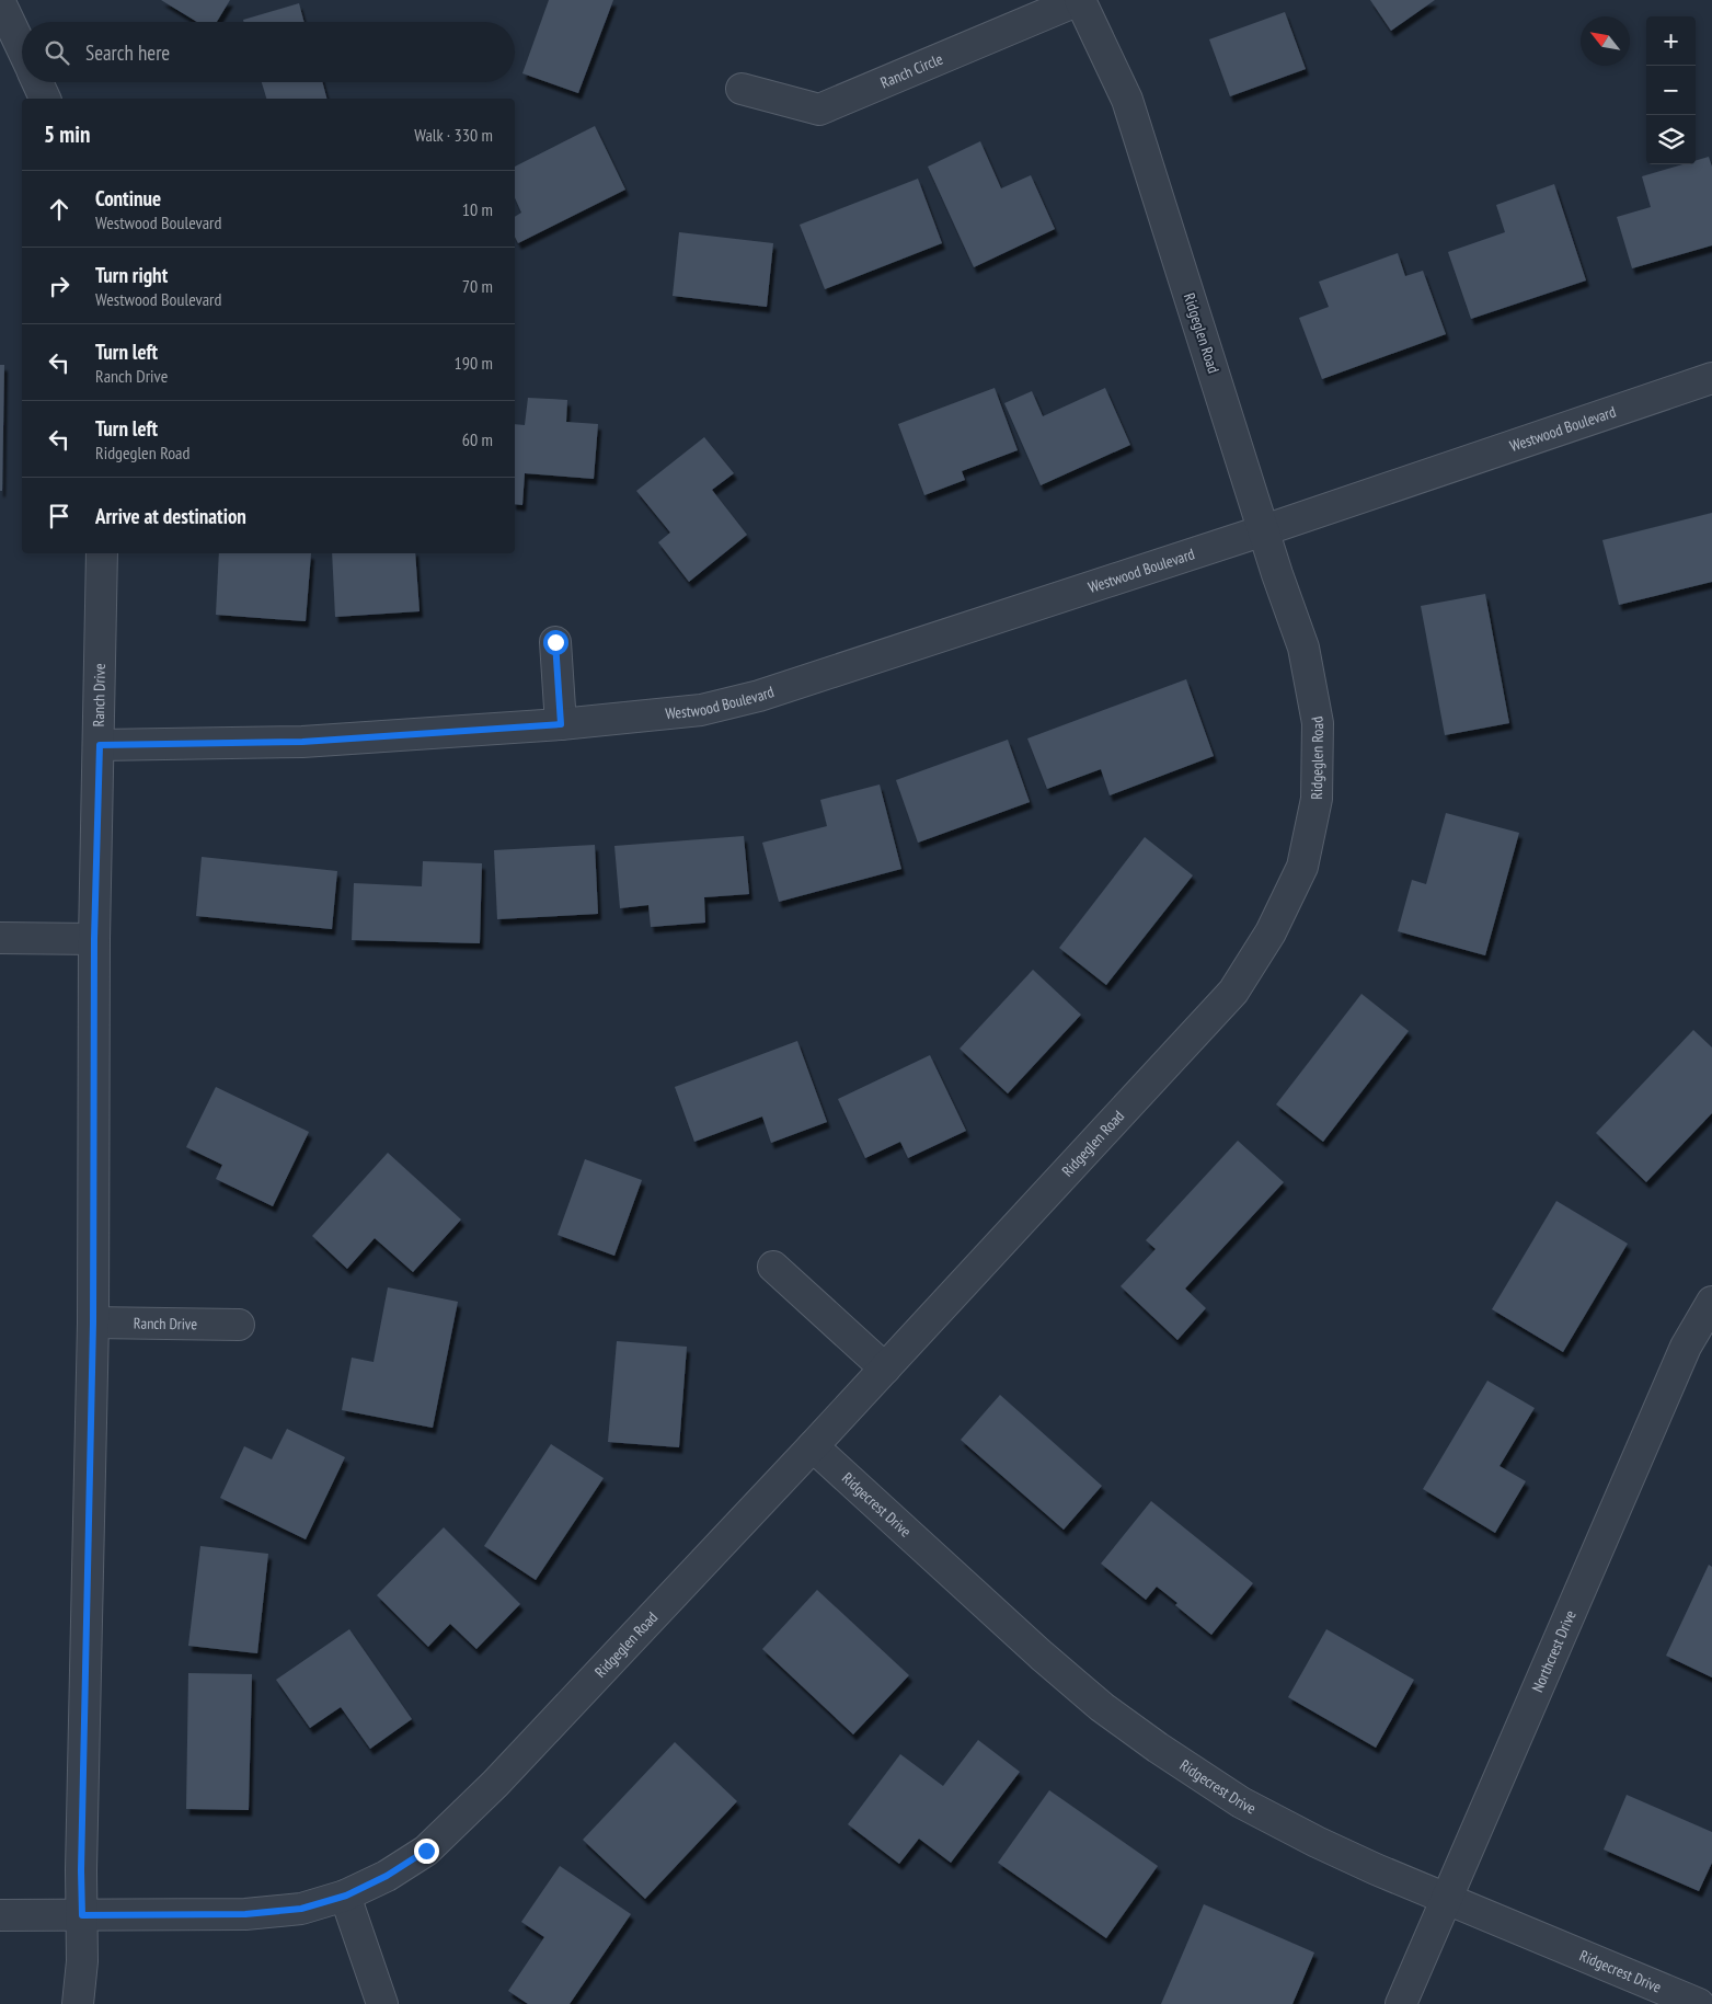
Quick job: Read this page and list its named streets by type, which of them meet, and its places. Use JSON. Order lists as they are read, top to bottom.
{
  "streets": {
    "street": [
      "Ranch Circle",
      "Ridgeglen Road",
      "Westwood Boulevard",
      "Ranch Drive",
      "Ridgecrest Drive",
      "Northcrest Drive"
    ]
  },
  "crossings": [
    ["Ranch Circle", "Ridgeglen Road"],
    ["Ridgeglen Road", "Westwood Boulevard"],
    ["Ridgeglen Road", "Ranch Drive"],
    ["Ridgeglen Road", "Ridgecrest Drive"],
    ["Westwood Boulevard", "Ranch Drive"],
    ["Ridgecrest Drive", "Northcrest Drive"]
  ],
  "north": "top left",
  "page": {
    "map_buttons": ["+", "−"],
    "search": "Search here",
    "heading": ["5 min", "Walk · 330 m"],
    "list": [
      ["Continue", "Westwood Boulevard", "10 m"],
      ["Turn right", "Westwood Boulevard", "70 m"],
      ["Turn left", "Ranch Drive", "190 m"],
      ["Turn left", "Ridgeglen Road", "60 m"],
      "Arrive at destination"
    ]
  }
}
